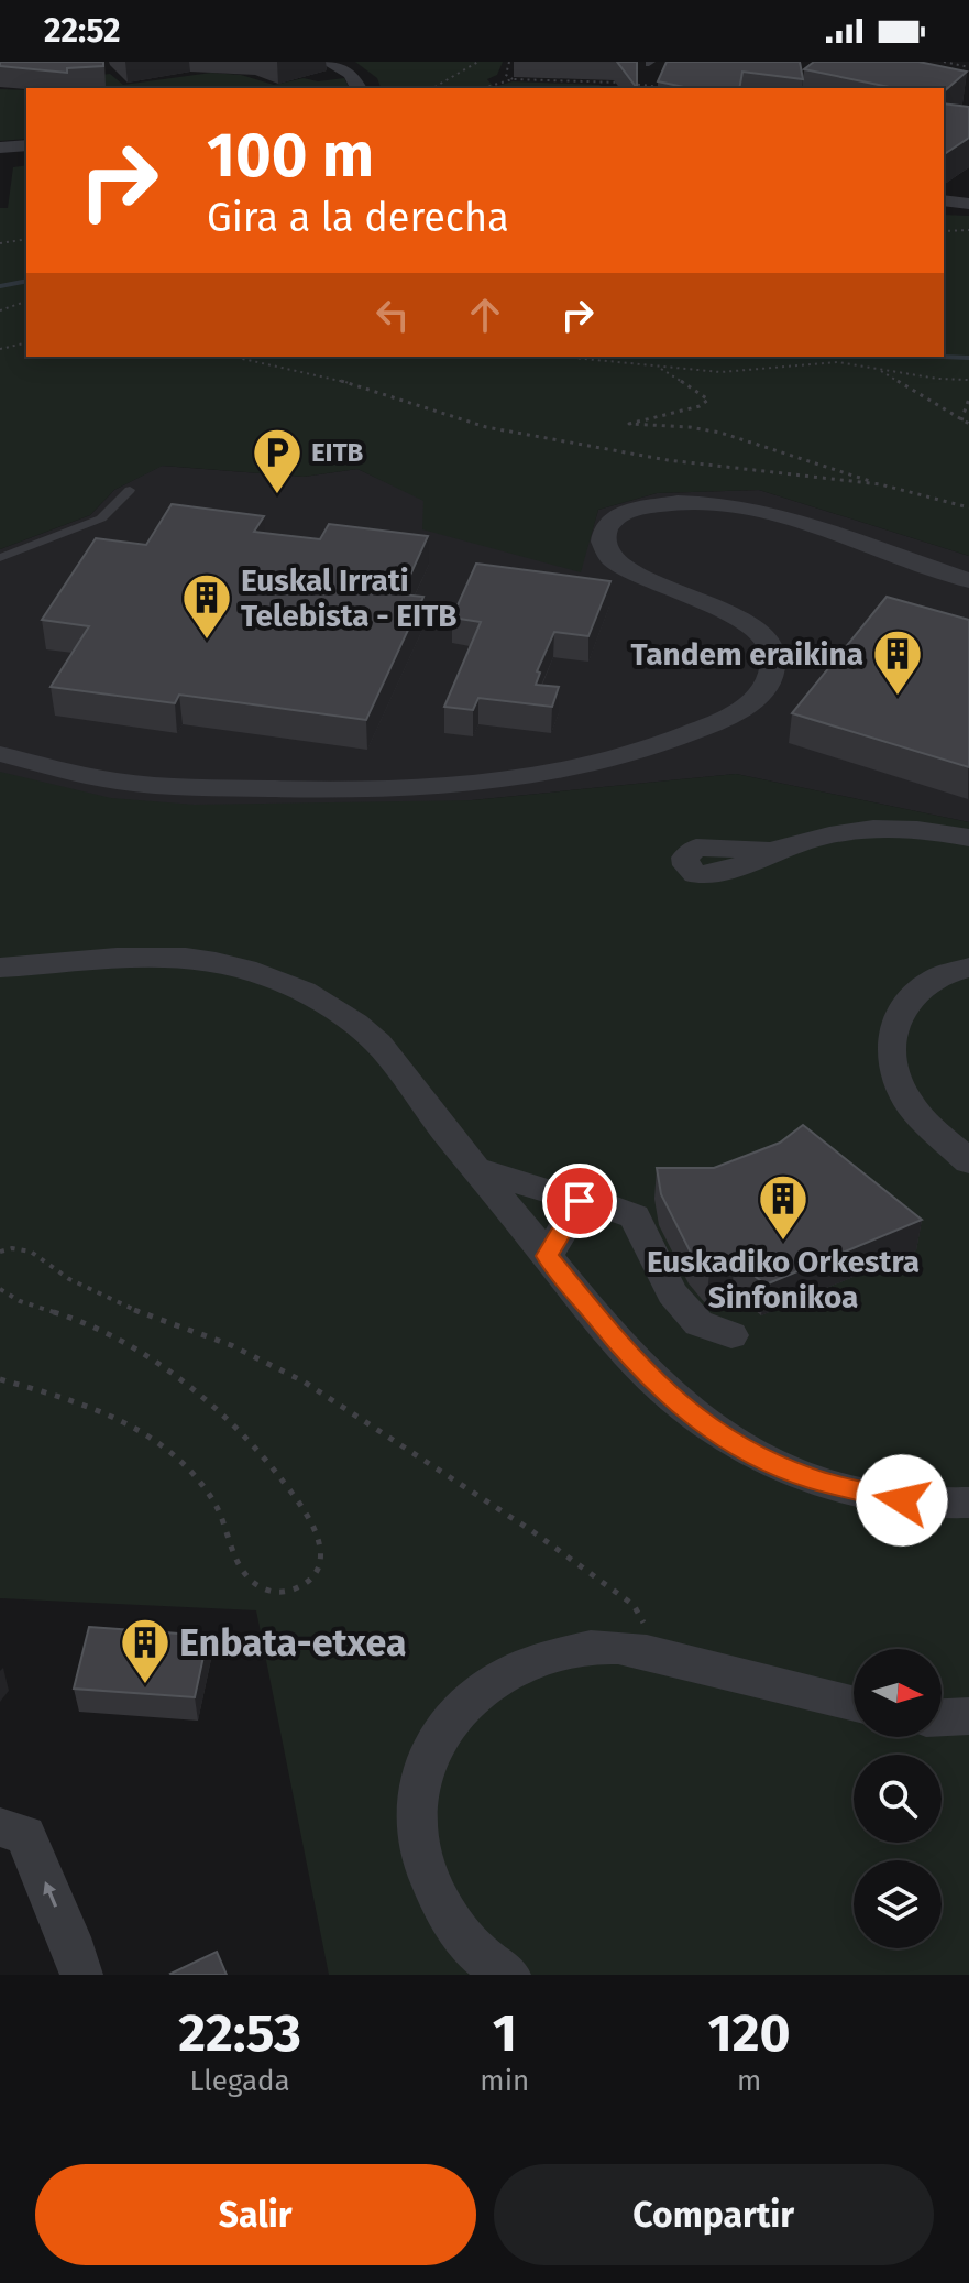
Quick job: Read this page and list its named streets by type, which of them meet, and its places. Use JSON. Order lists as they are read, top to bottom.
{
  "places": {
    "parking": ["EITB"],
    "building": [
      "Euskal Irrati Telebista - EITB",
      "Tandem eraikina",
      "Euskadiko Orkestra Sinfonikoa",
      "Enbata-etxea"
    ]
  },
  "north": "right",
  "page": {
    "status": "22:52",
    "turn": ["100 m", "Gira a la derecha"],
    "eta": [
      "22:53",
      "Llegada",
      "1",
      "min",
      "120",
      "m"
    ],
    "buttons": ["Salir", "Compartir"]
  }
}
